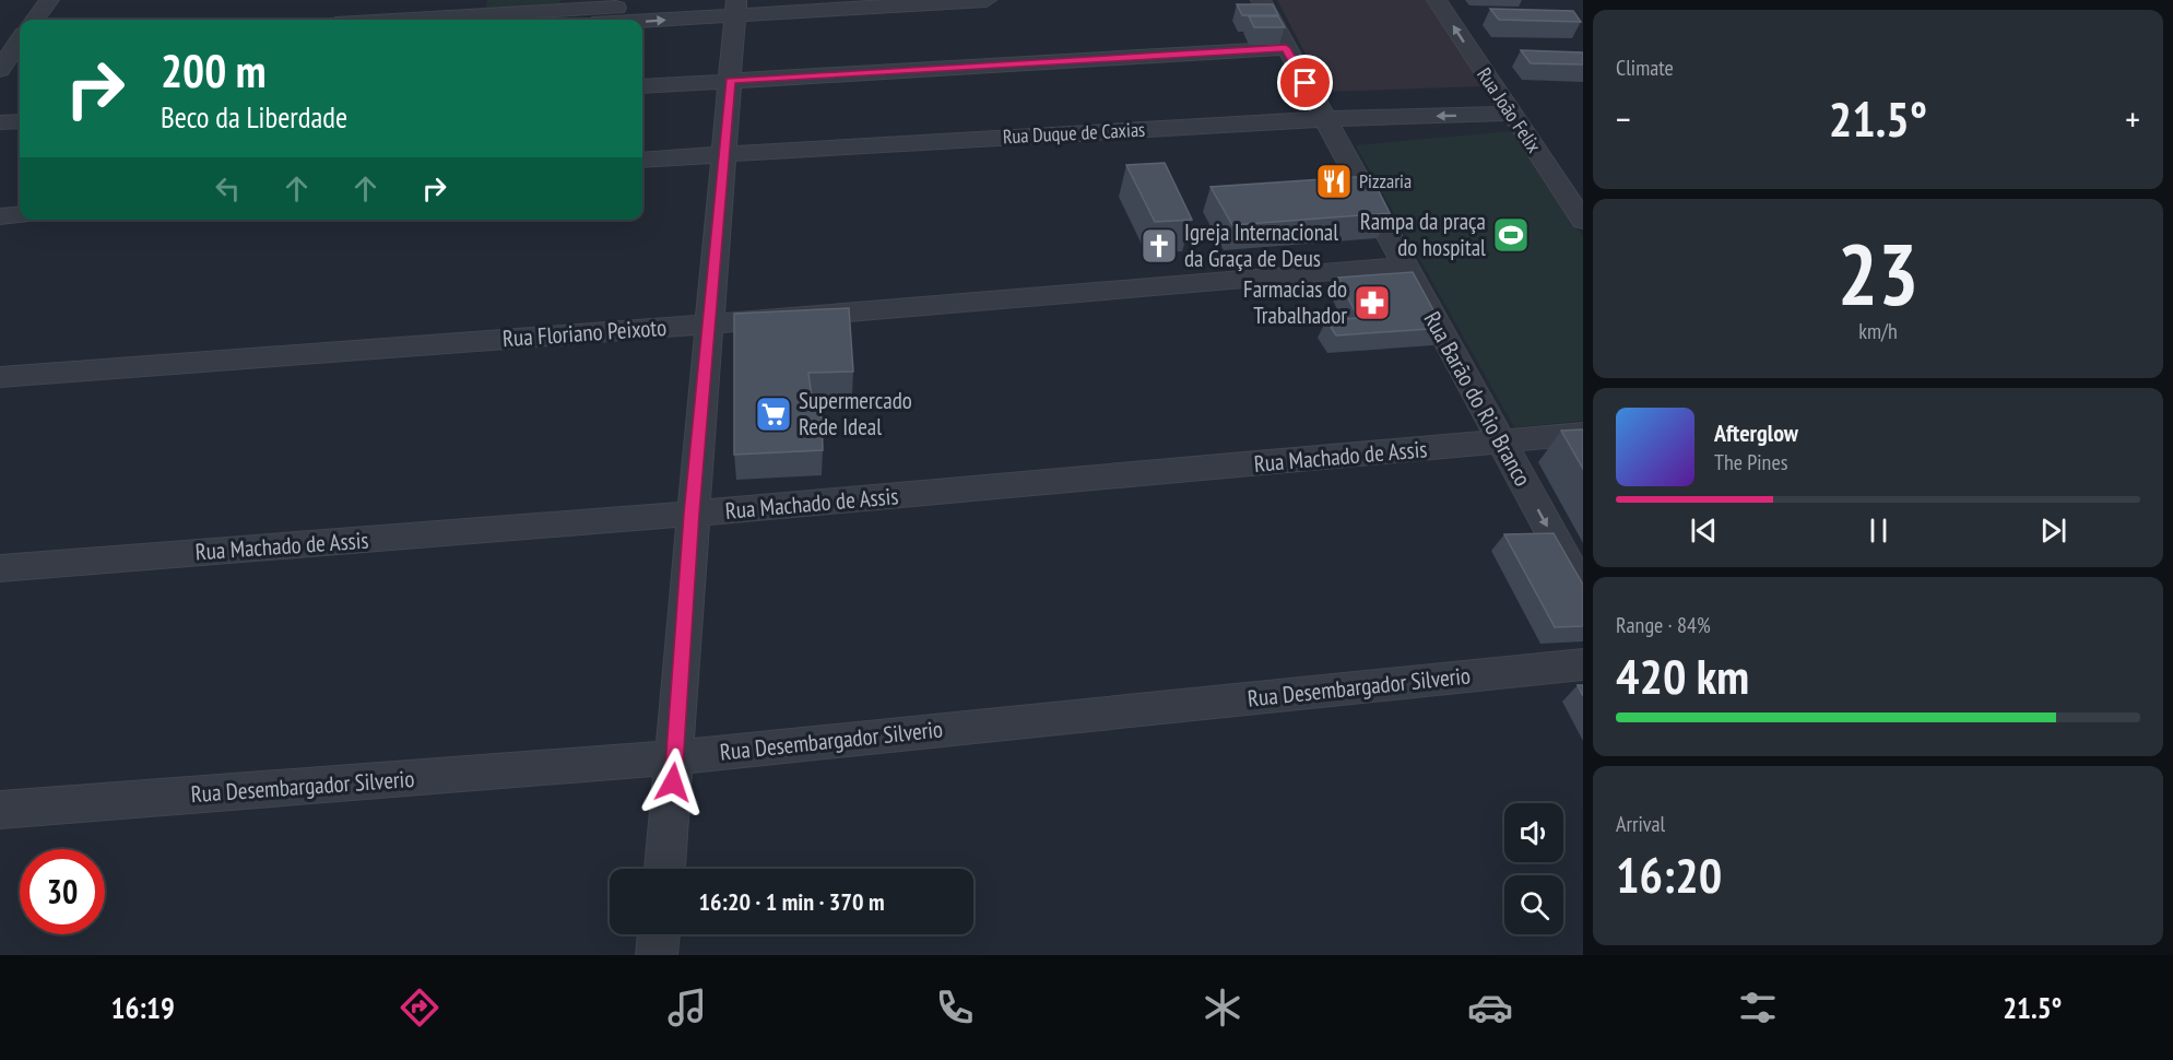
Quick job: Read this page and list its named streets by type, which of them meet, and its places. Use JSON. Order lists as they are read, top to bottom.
{
  "streets": {
    "street": [
      "Rua João Felix",
      "Rua Duque de Caxias",
      "Rua Floriano Peixoto",
      "Rua Barão do Rio Branco",
      "Rua Machado de Assis",
      "Rua Desembargador Silverio"
    ]
  },
  "crossings": [
    ["Rua João Felix", "Rua Duque de Caxias"],
    ["Rua Duque de Caxias", "Rua Barão do Rio Branco"],
    ["Rua Floriano Peixoto", "Rua Barão do Rio Branco"],
    ["Rua Barão do Rio Branco", "Rua Machado de Assis"]
  ],
  "one_way": ["Rua João Felix"],
  "places": {
    "restaurant": ["Pizzaria"],
    "sports": ["Rampa da praça do hospital"],
    "church": ["Igreja Internacional da Graça de Deus"],
    "pharmacy": ["Farmacias do Trabalhador"],
    "supermarket": ["Supermercado Rede Ideal"]
  },
  "page": {
    "tile": [
      "Climate",
      ["23", "km/h"],
      ["Range · 84%", "420 km"],
      ["Arrival", "16:20"]
    ],
    "turn": ["200 m", "Beco da Liberdade"],
    "heat": ["−", "21.5°", "+"],
    "song": ["Afterglow", "The Pines"],
    "limit": "30",
    "trip": "16:20 · 1 min · 370 m",
    "tabs": ["16:19", "21.5°"]
  }
}
